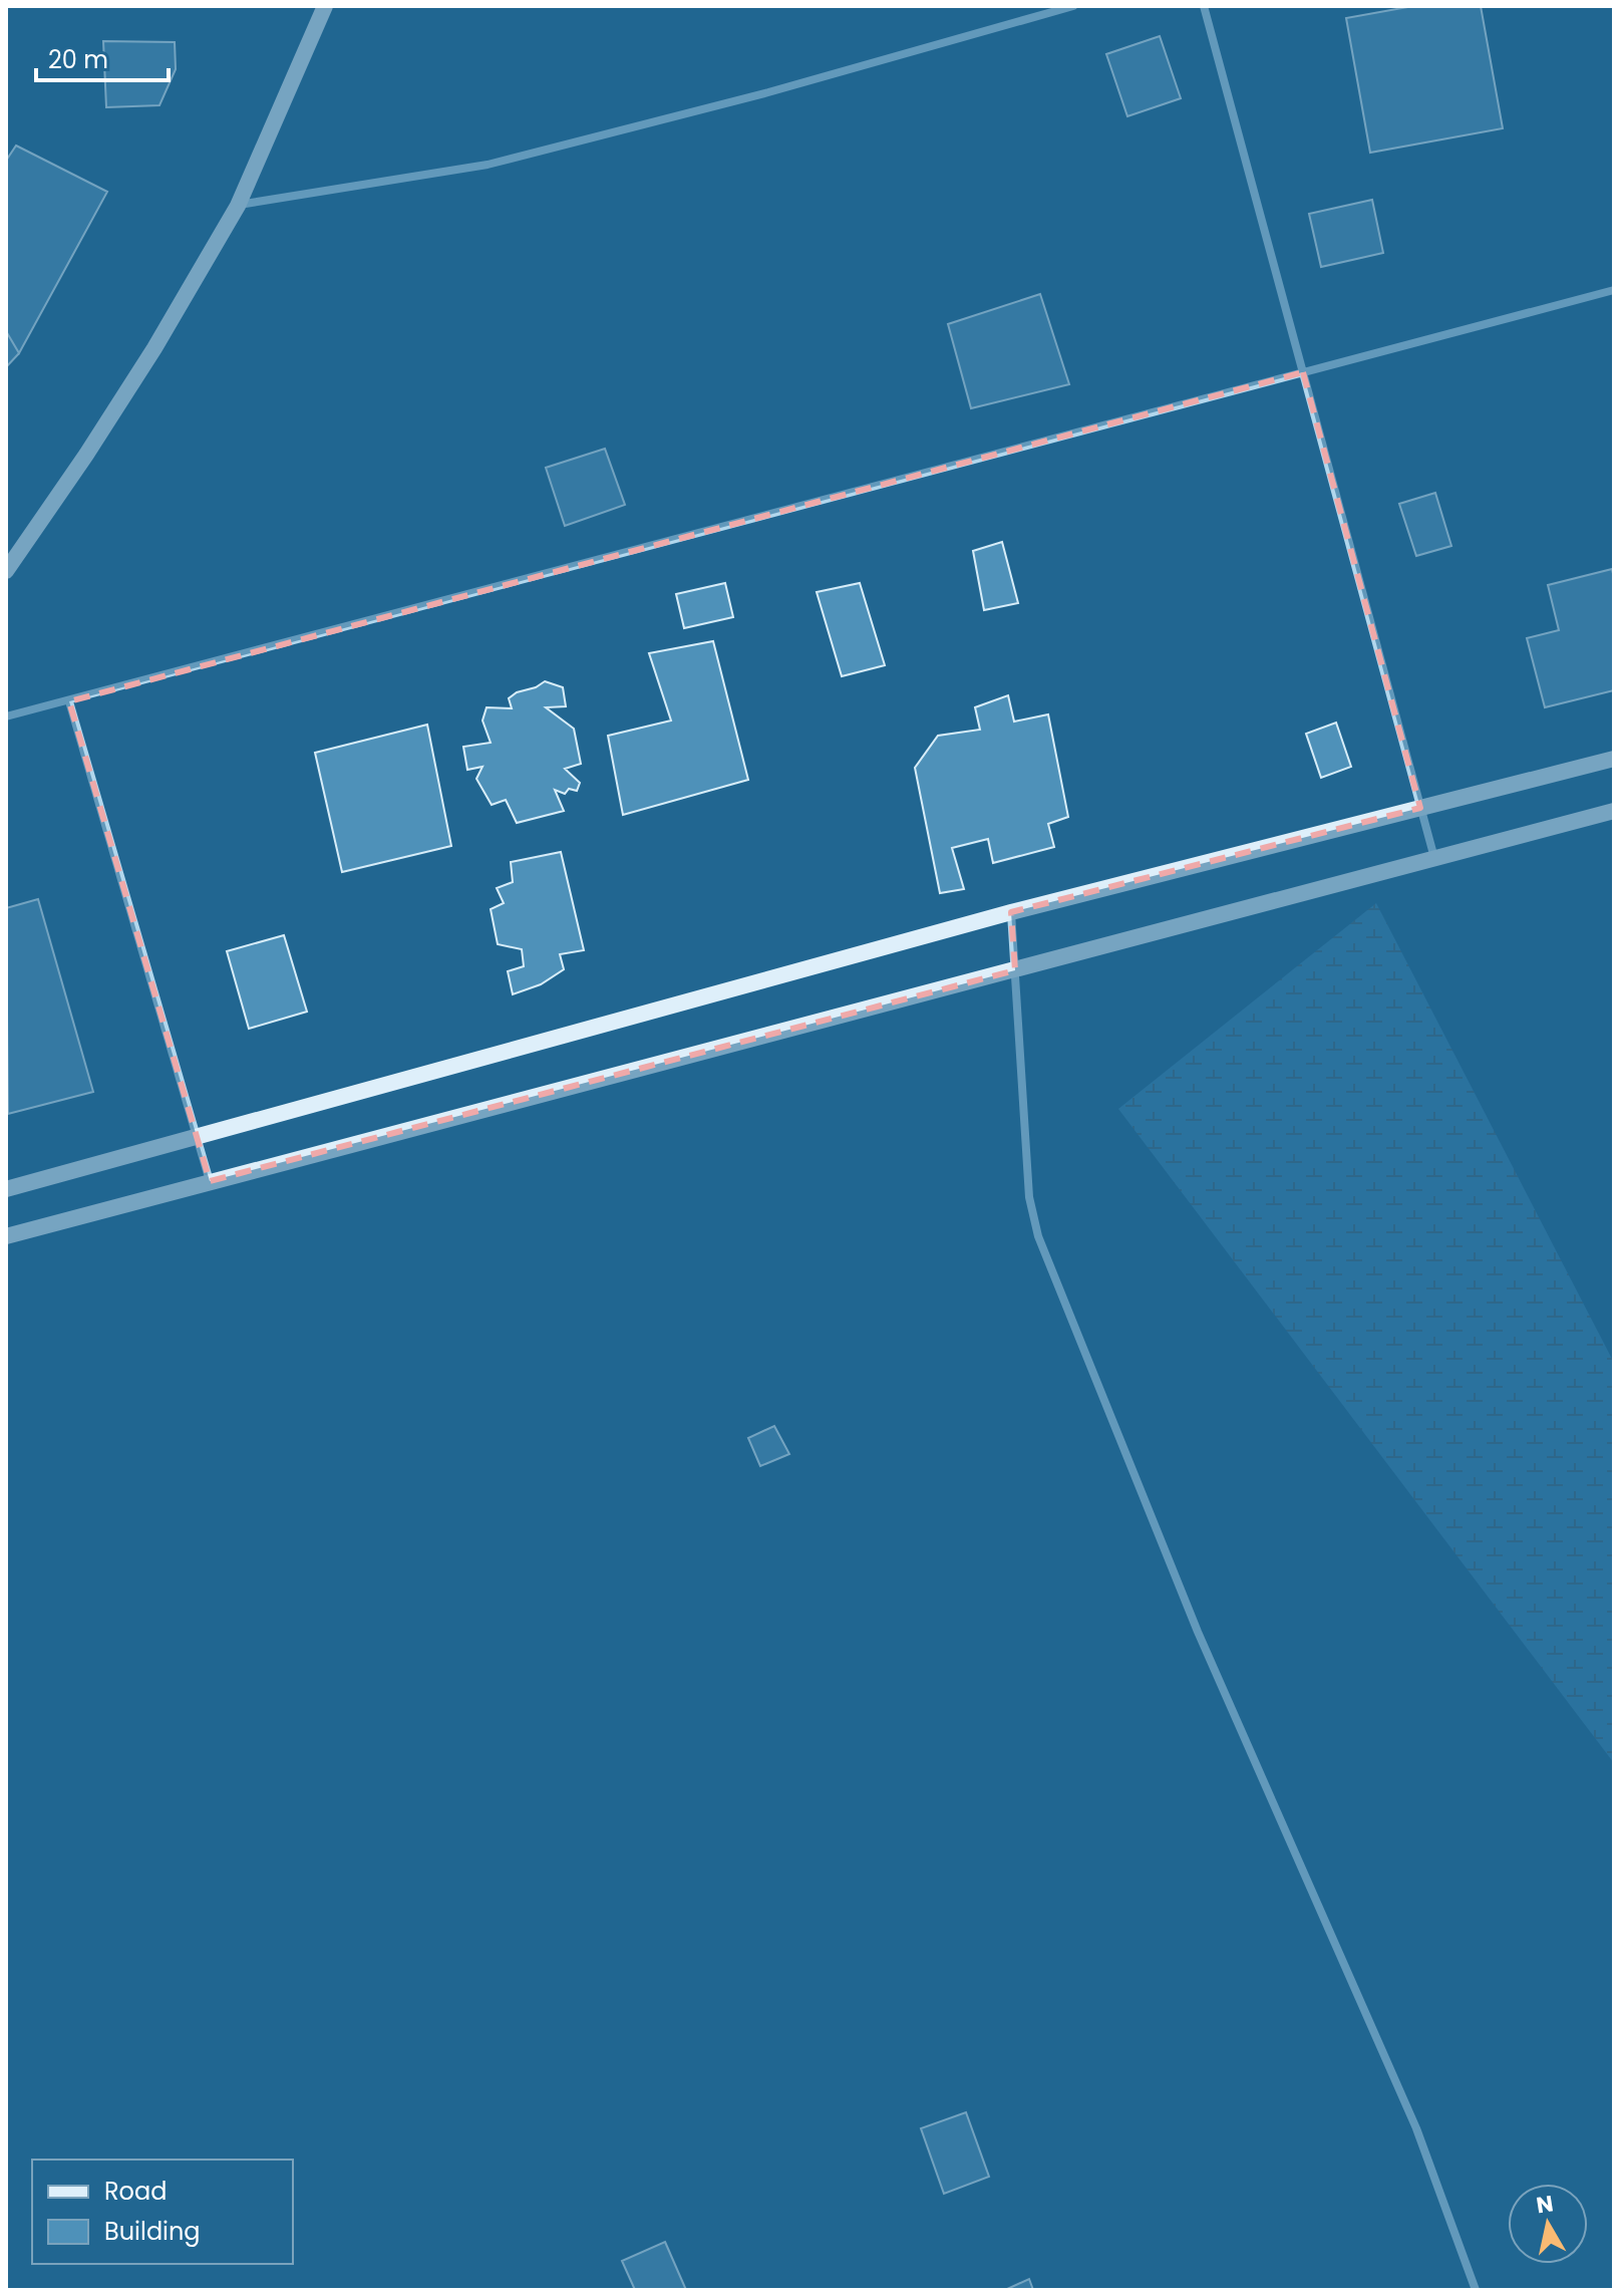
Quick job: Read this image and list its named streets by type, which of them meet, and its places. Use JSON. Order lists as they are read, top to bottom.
{
  "legend": ["Road", "Building"],
  "scale_bar": "20 m",
  "north": "top"
}
